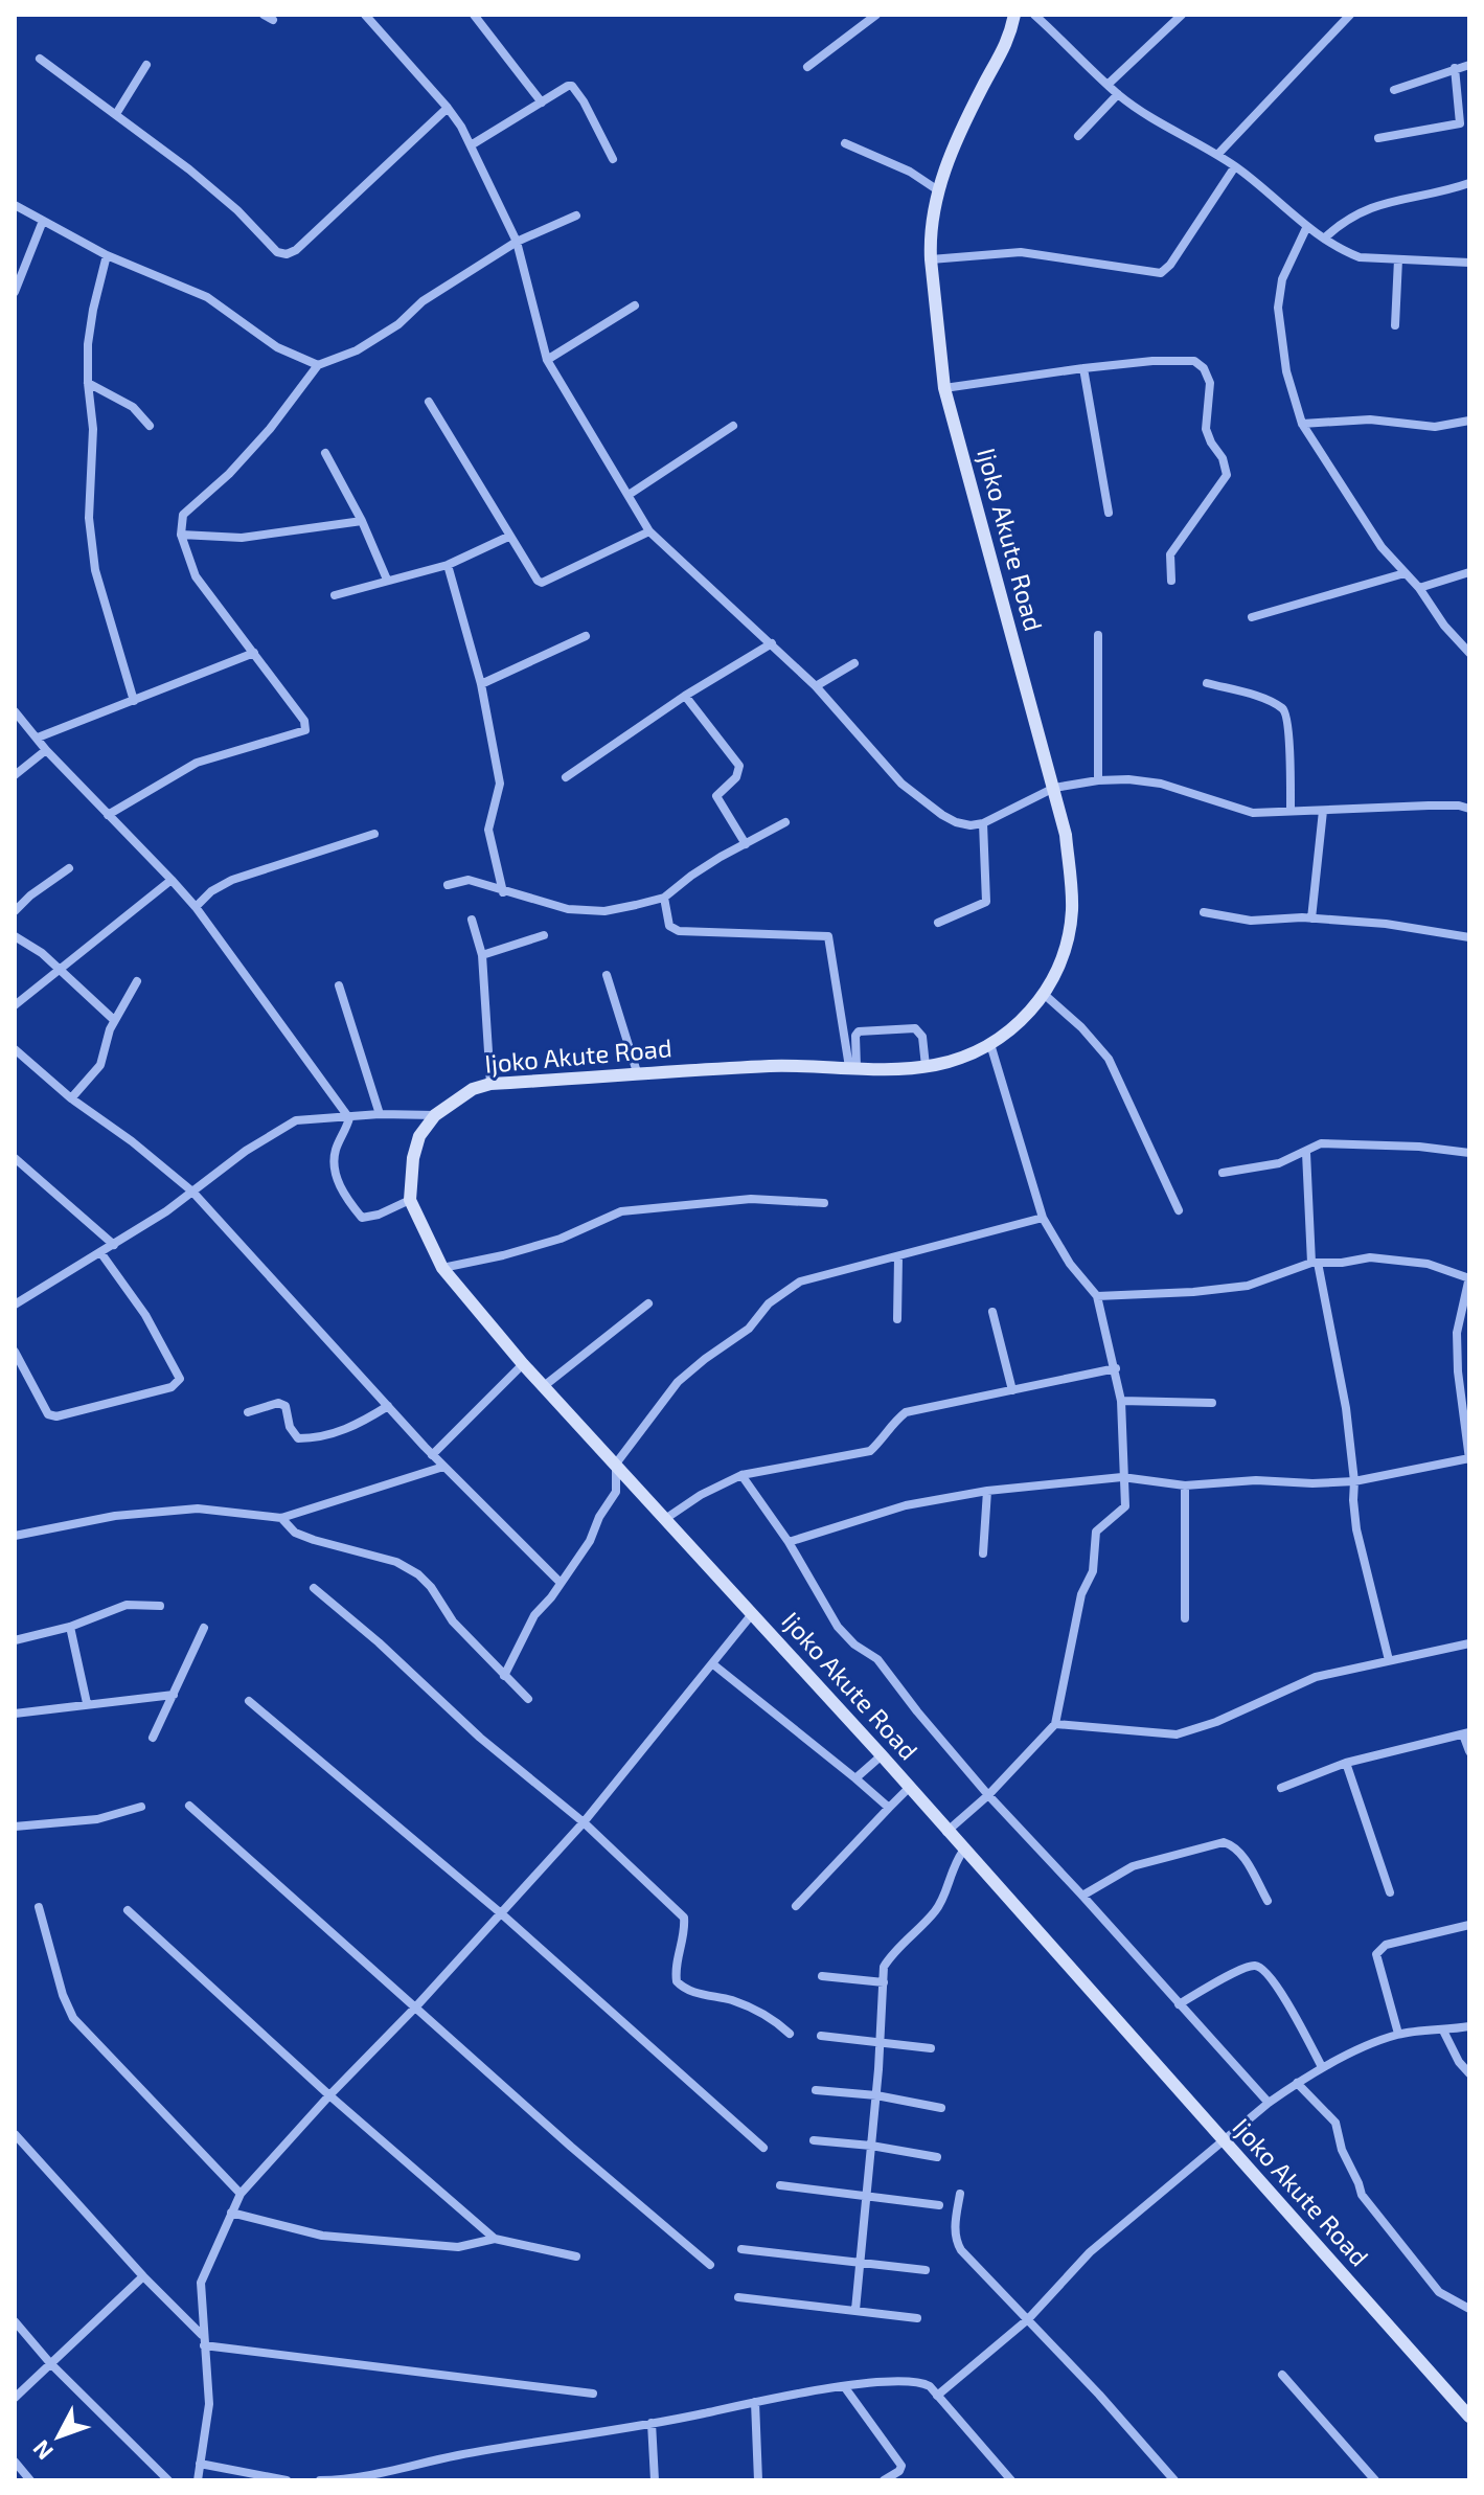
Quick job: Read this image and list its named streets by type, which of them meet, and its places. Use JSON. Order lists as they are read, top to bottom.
{
  "streets": {
    "main road": ["Ijoko Akute Road"]
  },
  "north": "bottom left"
}
